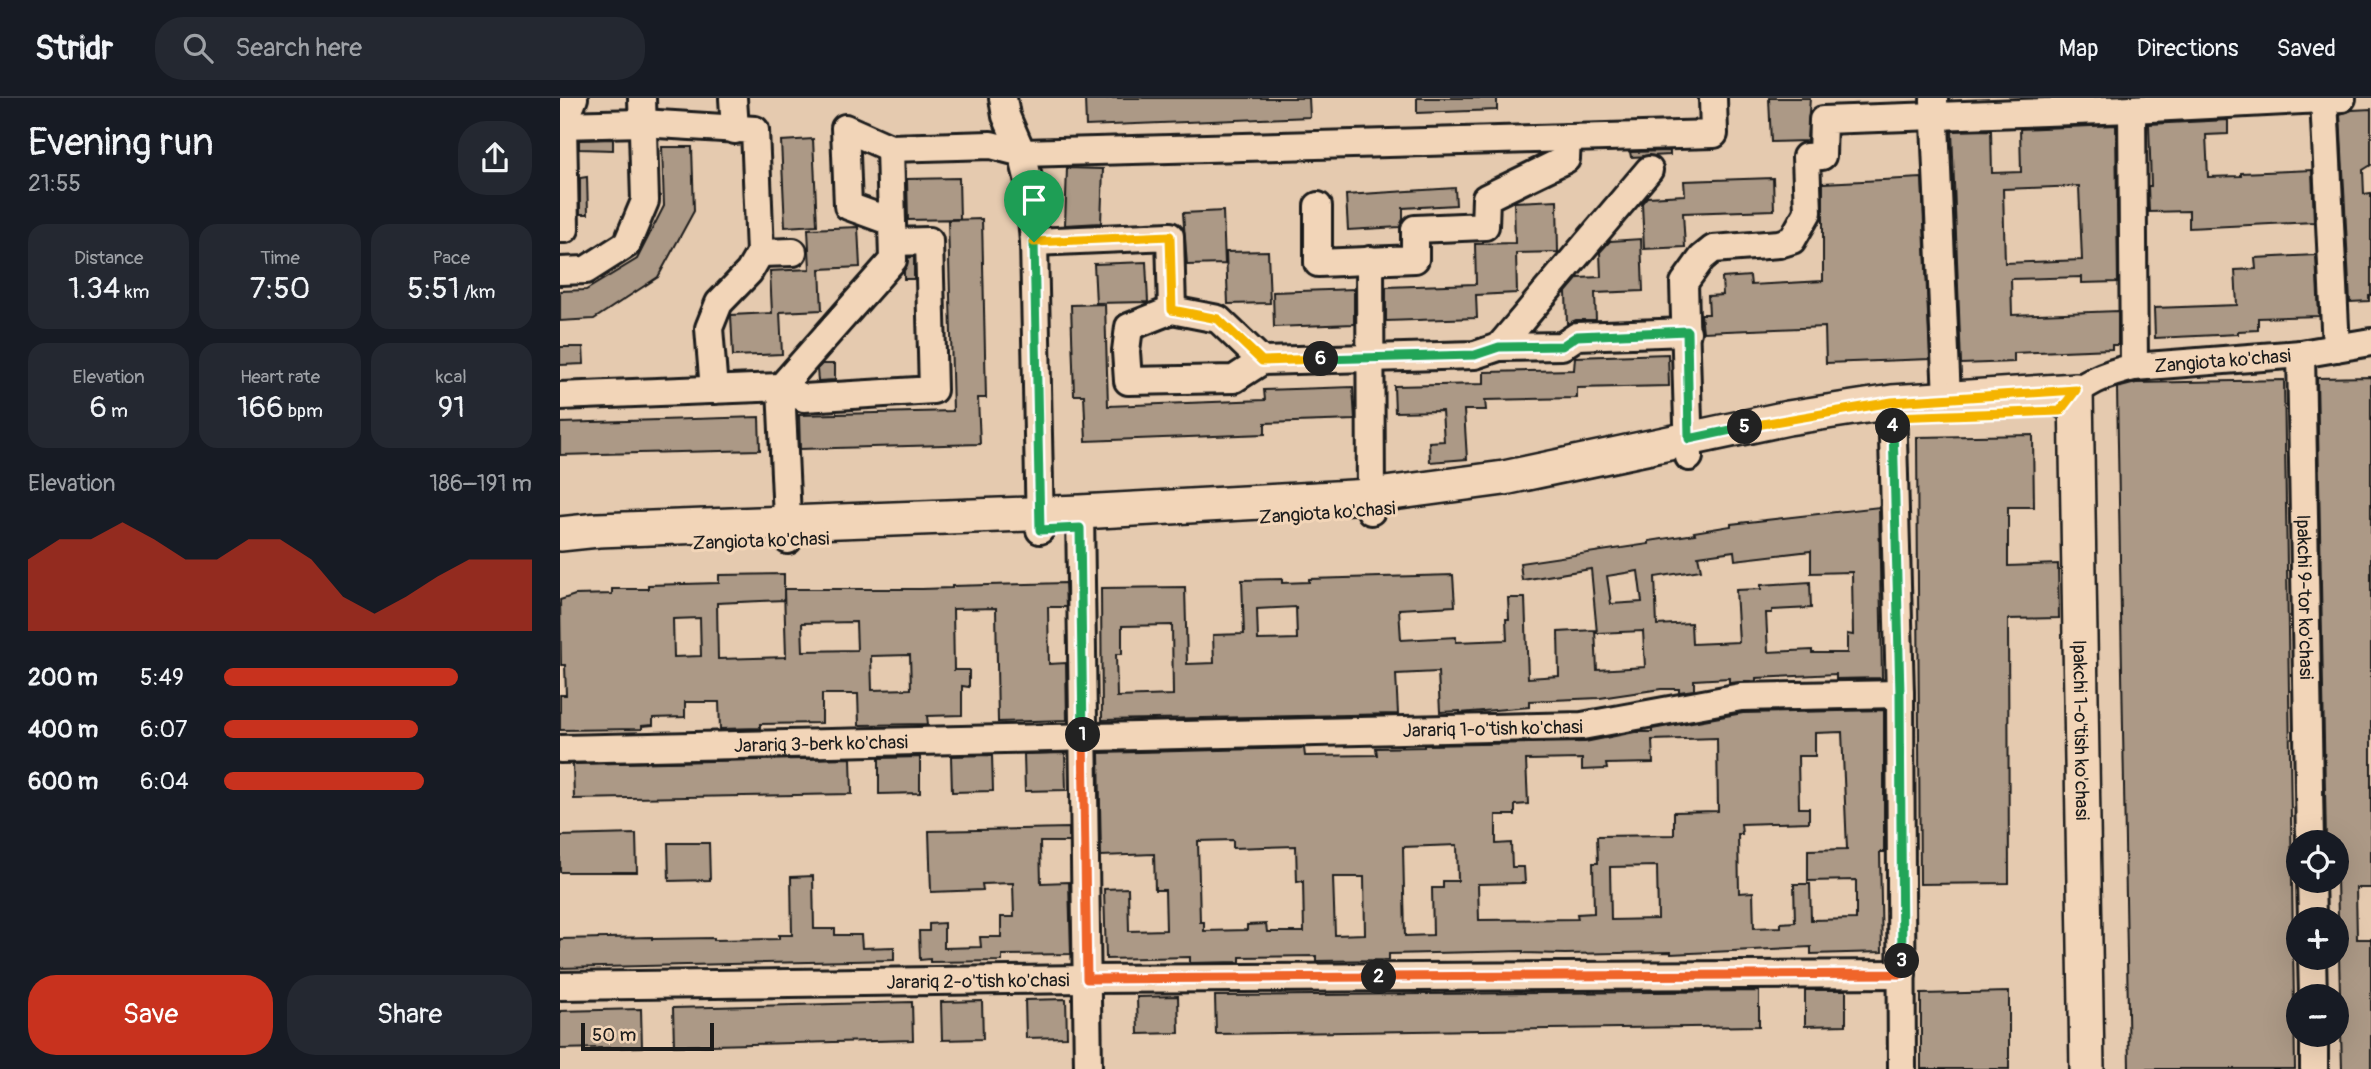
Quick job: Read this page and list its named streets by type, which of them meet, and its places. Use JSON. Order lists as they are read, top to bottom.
{
  "streets": {
    "main road": ["Zangiota ko'chasi", "Ipakchi 1-o'tish ko'chasi"],
    "street": [
      "Ipakchi 9-tor ko'chasi",
      "Jarariq 1-o'tish ko'chasi",
      "Jarariq 3-berk ko'chasi",
      "Jarariq 2-o'tish ko'chasi"
    ]
  },
  "crossings": [
    ["Zangiota ko'chasi", "Ipakchi 9-tor ko'chasi"],
    ["Zangiota ko'chasi", "Ipakchi 1-o'tish ko'chasi"],
    ["Jarariq 1-o'tish ko'chasi", "Jarariq 3-berk ko'chasi"]
  ],
  "scale_bar": "50 m",
  "page": {
    "header": "Stridr",
    "search": "Search here",
    "nav": ["Map", "Directions", "Saved"],
    "heading": ["Evening run", "21:55"],
    "stats": [
      ["Distance", "1.34 km"],
      ["Time", "7:50"],
      ["Pace", "5:51 /km"],
      ["Elevation", "6 m"],
      ["Heart rate", "166 bpm"],
      ["kcal", "91"]
    ],
    "pins": [
      "6",
      "4",
      "5",
      "1",
      "3",
      "2"
    ],
    "chart": ["Elevation", "186–191 m"],
    "list": [
      {
        "name": "200 m",
        "note": "5:49"
      },
      {
        "name": "400 m",
        "note": "6:07"
      },
      {
        "name": "600 m",
        "note": "6:04"
      }
    ],
    "map_buttons": ["+", "−"],
    "buttons": ["Save", "Share"],
    "scale": "50 m"
  }
}
